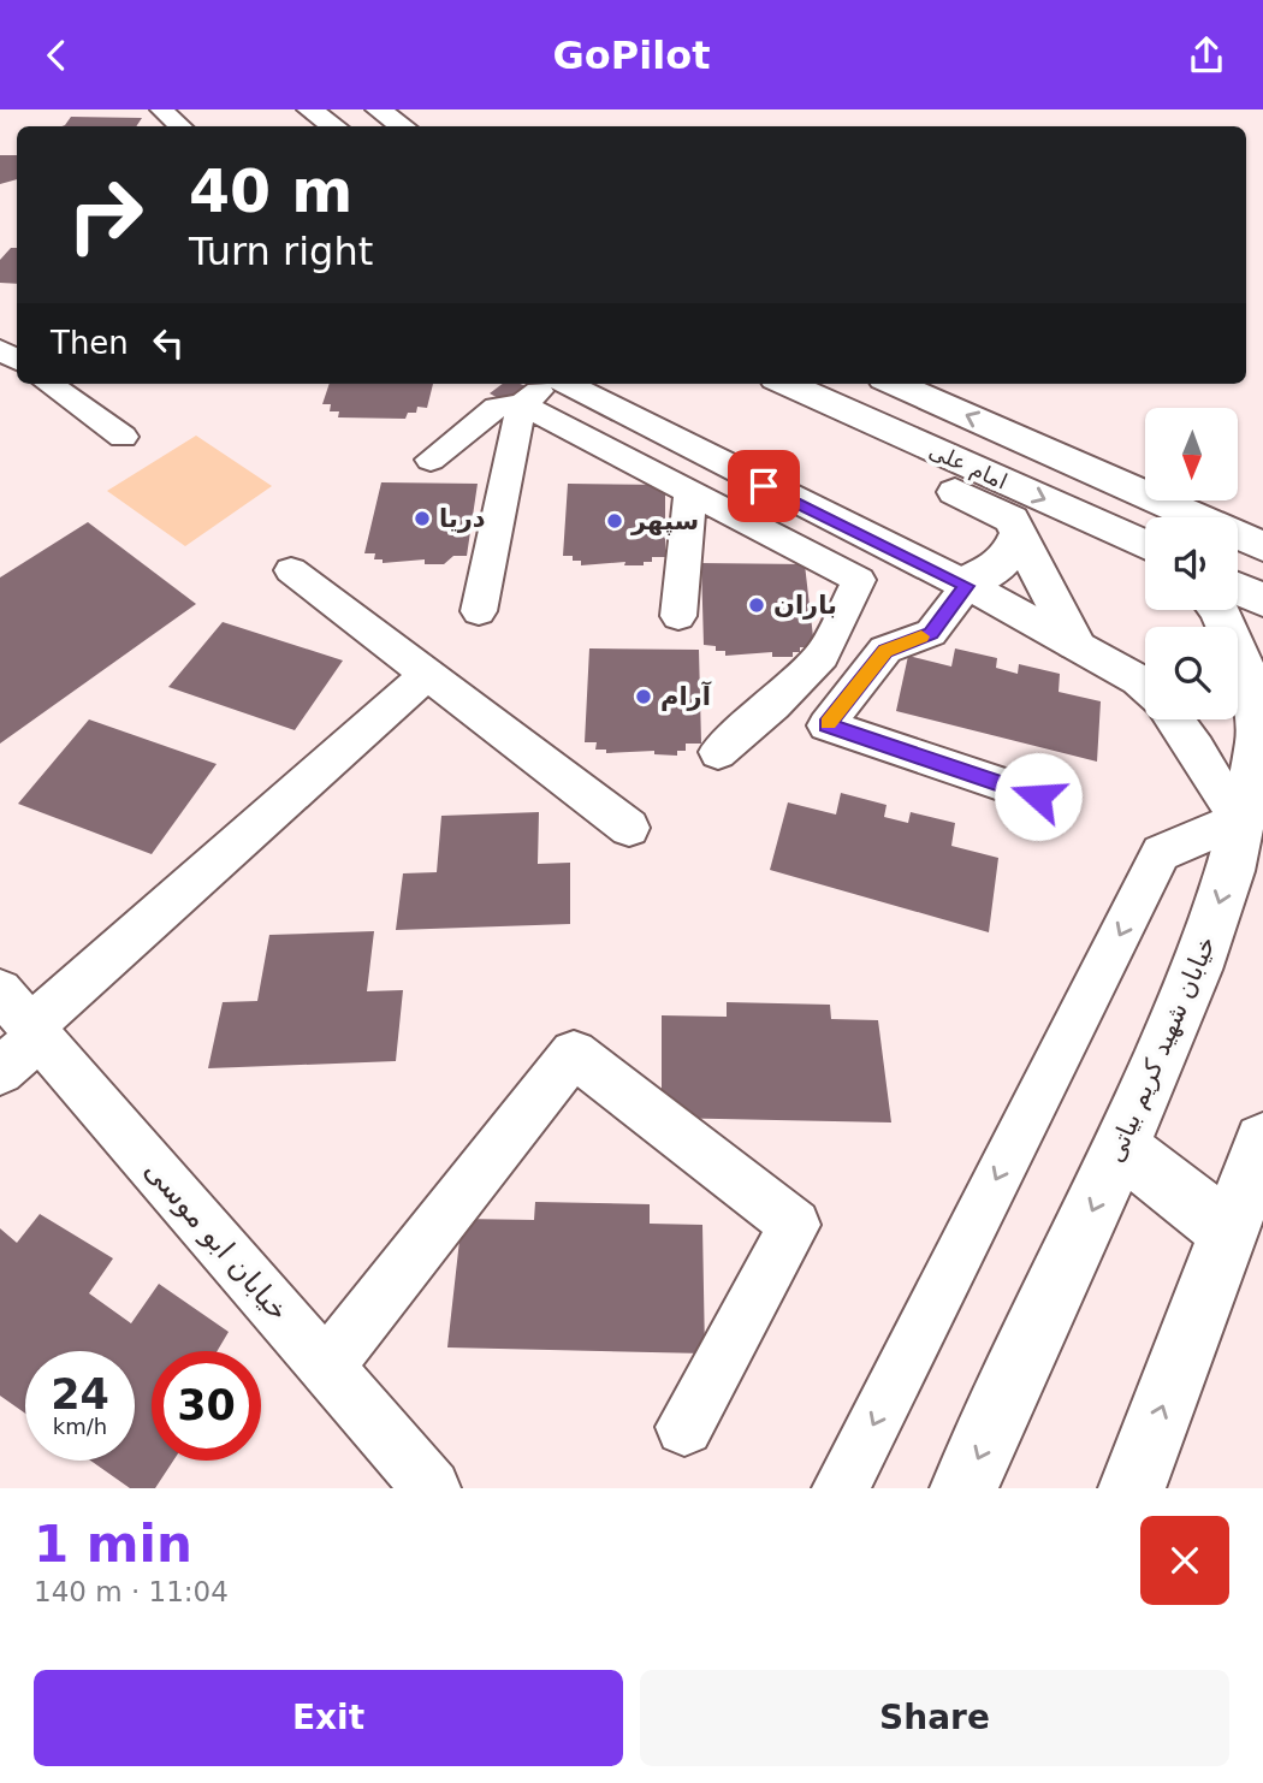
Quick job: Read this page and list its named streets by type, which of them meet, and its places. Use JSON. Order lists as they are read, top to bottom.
{
  "streets": {
    "main road": ["امام علی", "خیابان شهید کریم بیاتی"],
    "street": ["خیابان ابو موسی"]
  },
  "places": [
    "دریا",
    "سپهر",
    "باران",
    "آرام"
  ],
  "north": "bottom",
  "page": {
    "header": "GoPilot",
    "turn": ["40 m", "Turn right"],
    "then": "Then",
    "speed": "24 km/h",
    "limit": "30",
    "heading": ["1 min", "140 m · 11:04"],
    "buttons": ["Exit", "Share"]
  }
}
